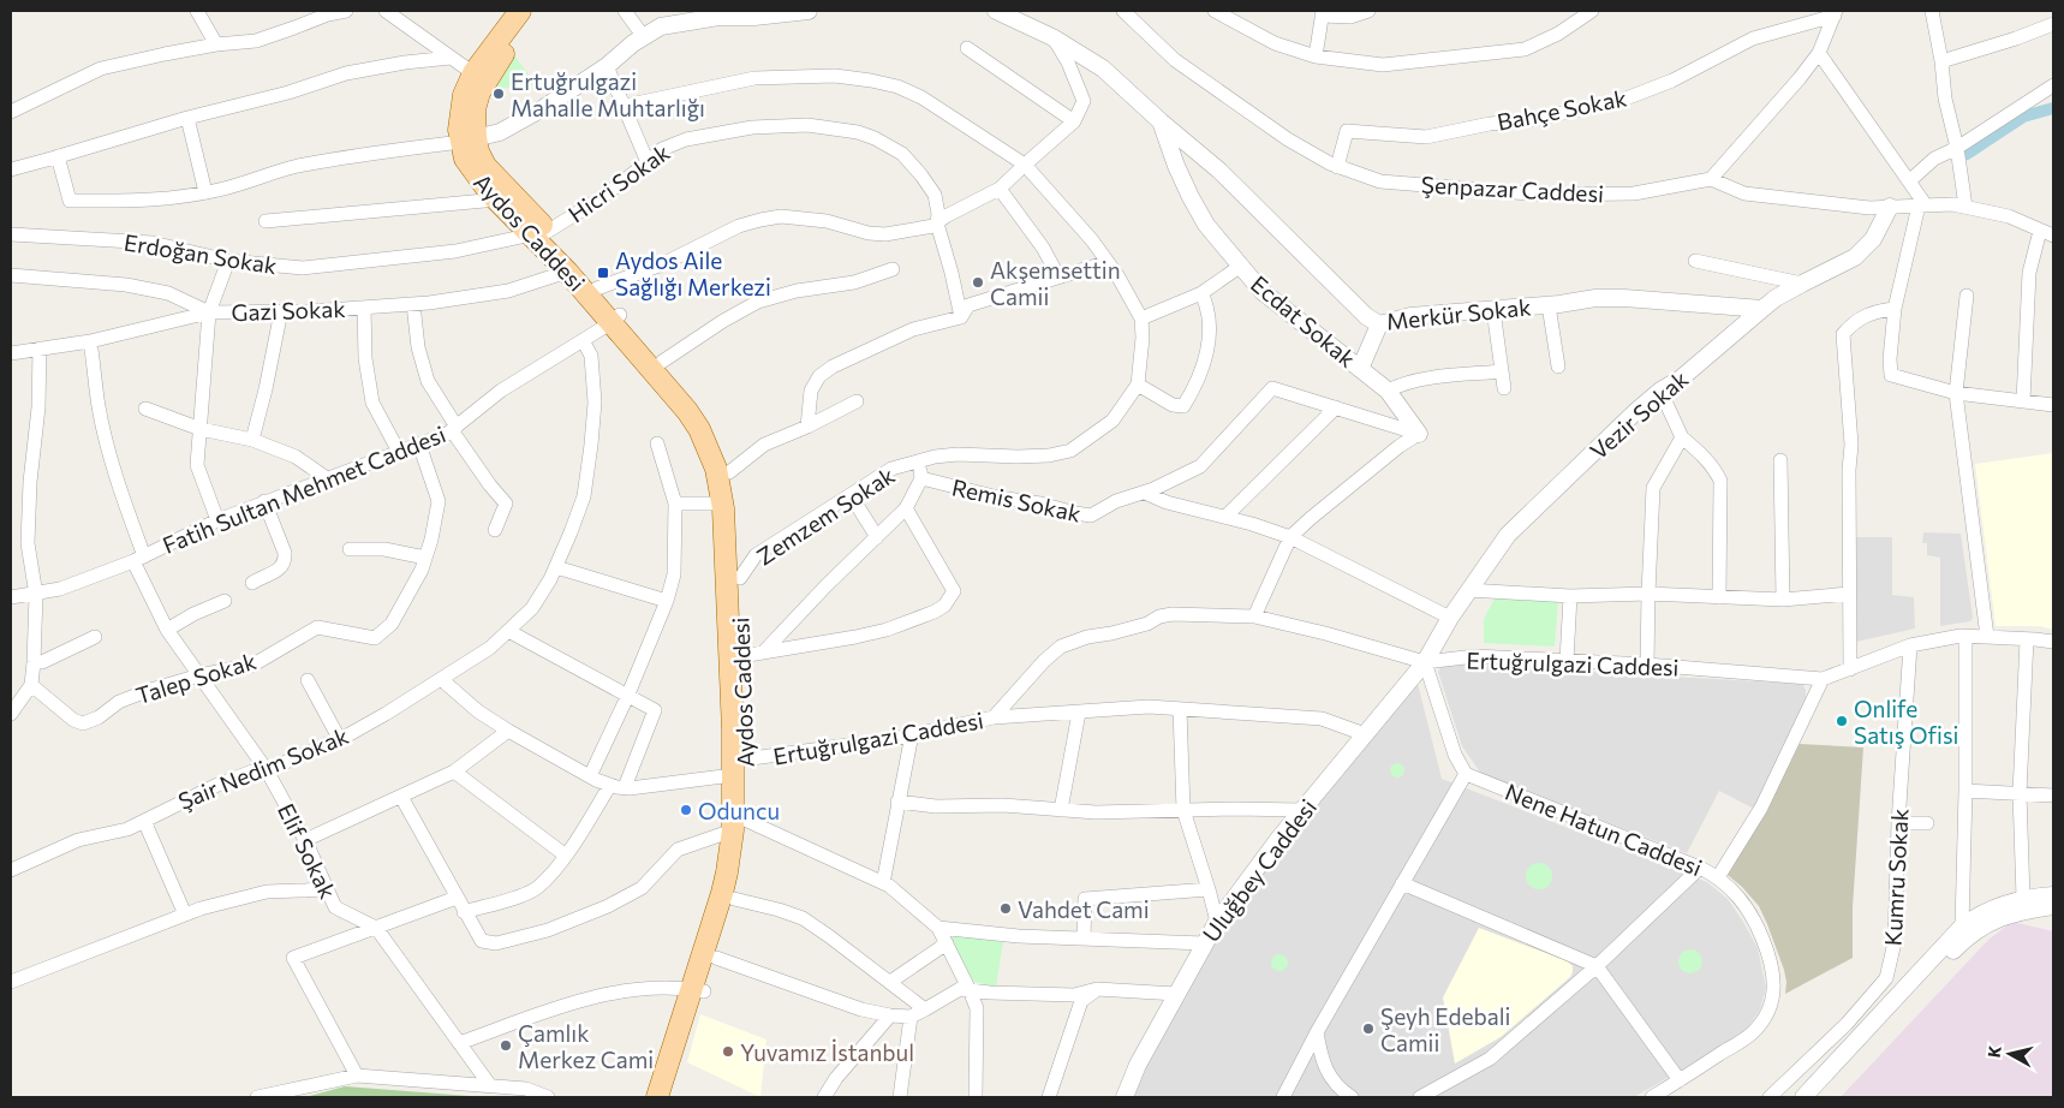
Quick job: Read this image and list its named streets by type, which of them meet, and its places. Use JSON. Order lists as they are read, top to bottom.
{
  "streets": {
    "main road": ["Aydos Caddesi"],
    "street": [
      "Bahçe Sokak",
      "Hicri Sokak",
      "Şenpazar Caddesi",
      "Erdoğan Sokak",
      "Gazi Sokak",
      "Merkür Sokak",
      "Ecdat Sokak",
      "Vezir Sokak",
      "Fatih Sultan Mehmet Caddesi",
      "Remis Sokak",
      "Zemzem Sokak",
      "Ertuğrulgazi Caddesi",
      "Talep Sokak",
      "Şair Nedim Sokak",
      "Nene Hatun Caddesi",
      "Elif Sokak",
      "Uluğbey Caddesi",
      "Kumru Sokak"
    ]
  },
  "crossings": [
    ["Bahçe Sokak", "Şenpazar Caddesi"],
    ["Hicri Sokak", "Aydos Caddesi"],
    ["Hicri Sokak", "Erdoğan Sokak"],
    ["Aydos Caddesi", "Erdoğan Sokak"],
    ["Aydos Caddesi", "Gazi Sokak"],
    ["Aydos Caddesi", "Fatih Sultan Mehmet Caddesi"],
    ["Aydos Caddesi", "Zemzem Sokak"],
    ["Aydos Caddesi", "Ertuğrulgazi Caddesi"],
    ["Gazi Sokak", "Elif Sokak"],
    ["Merkür Sokak", "Ecdat Sokak"],
    ["Merkür Sokak", "Vezir Sokak"],
    ["Ecdat Sokak", "Remis Sokak"],
    ["Vezir Sokak", "Ertuğrulgazi Caddesi"],
    ["Vezir Sokak", "Uluğbey Caddesi"],
    ["Fatih Sultan Mehmet Caddesi", "Talep Sokak"],
    ["Fatih Sultan Mehmet Caddesi", "Şair Nedim Sokak"],
    ["Fatih Sultan Mehmet Caddesi", "Elif Sokak"],
    ["Ertuğrulgazi Caddesi", "Uluğbey Caddesi"],
    ["Ertuğrulgazi Caddesi", "Kumru Sokak"],
    ["Talep Sokak", "Elif Sokak"],
    ["Şair Nedim Sokak", "Elif Sokak"]
  ],
  "places": {
    "other": [
      "Ertuğrulgazi Mahalle Muhtarlığı",
      "Akşemsettin Camii",
      "Onlife Satış Ofisi",
      "Oduncu",
      "Vahdet Cami",
      "Şeyh Edebali Camii",
      "Çamlık Merkez Cami",
      "Yuvamız İstanbul"
    ],
    "transit": ["Aydos Aile Sağlığı Merkezi"]
  },
  "north": "left"
}
